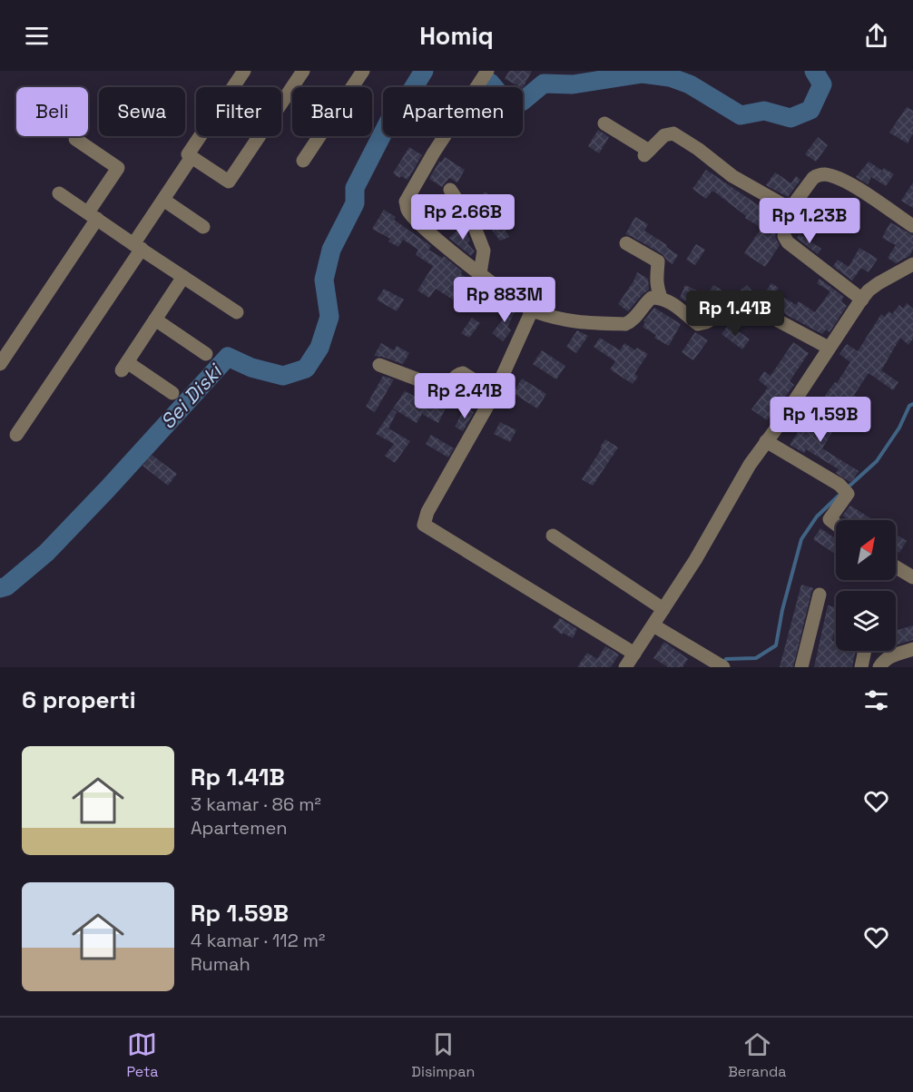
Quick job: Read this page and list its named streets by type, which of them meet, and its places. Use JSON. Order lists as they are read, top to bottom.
{
  "water": ["Sei Diski"],
  "north": "top right",
  "page": {
    "header": "Homiq",
    "chip": [
      "Beli",
      "Sewa",
      "Filter",
      "Baru",
      "Apartemen"
    ],
    "price": [
      "Rp 2.66B",
      "Rp 1.23B",
      "Rp 883M",
      "Rp 1.41B",
      "Rp 2.41B",
      "Rp 1.59B"
    ],
    "heading": "6 properti",
    "list": [
      {
        "name": "Rp 1.41B",
        "note": "3 kamar · 86 m² · Apartemen"
      },
      {
        "name": "Rp 1.59B",
        "note": "4 kamar · 112 m² · Rumah"
      }
    ],
    "tabs": ["Peta", "Disimpan", "Beranda"]
  }
}
